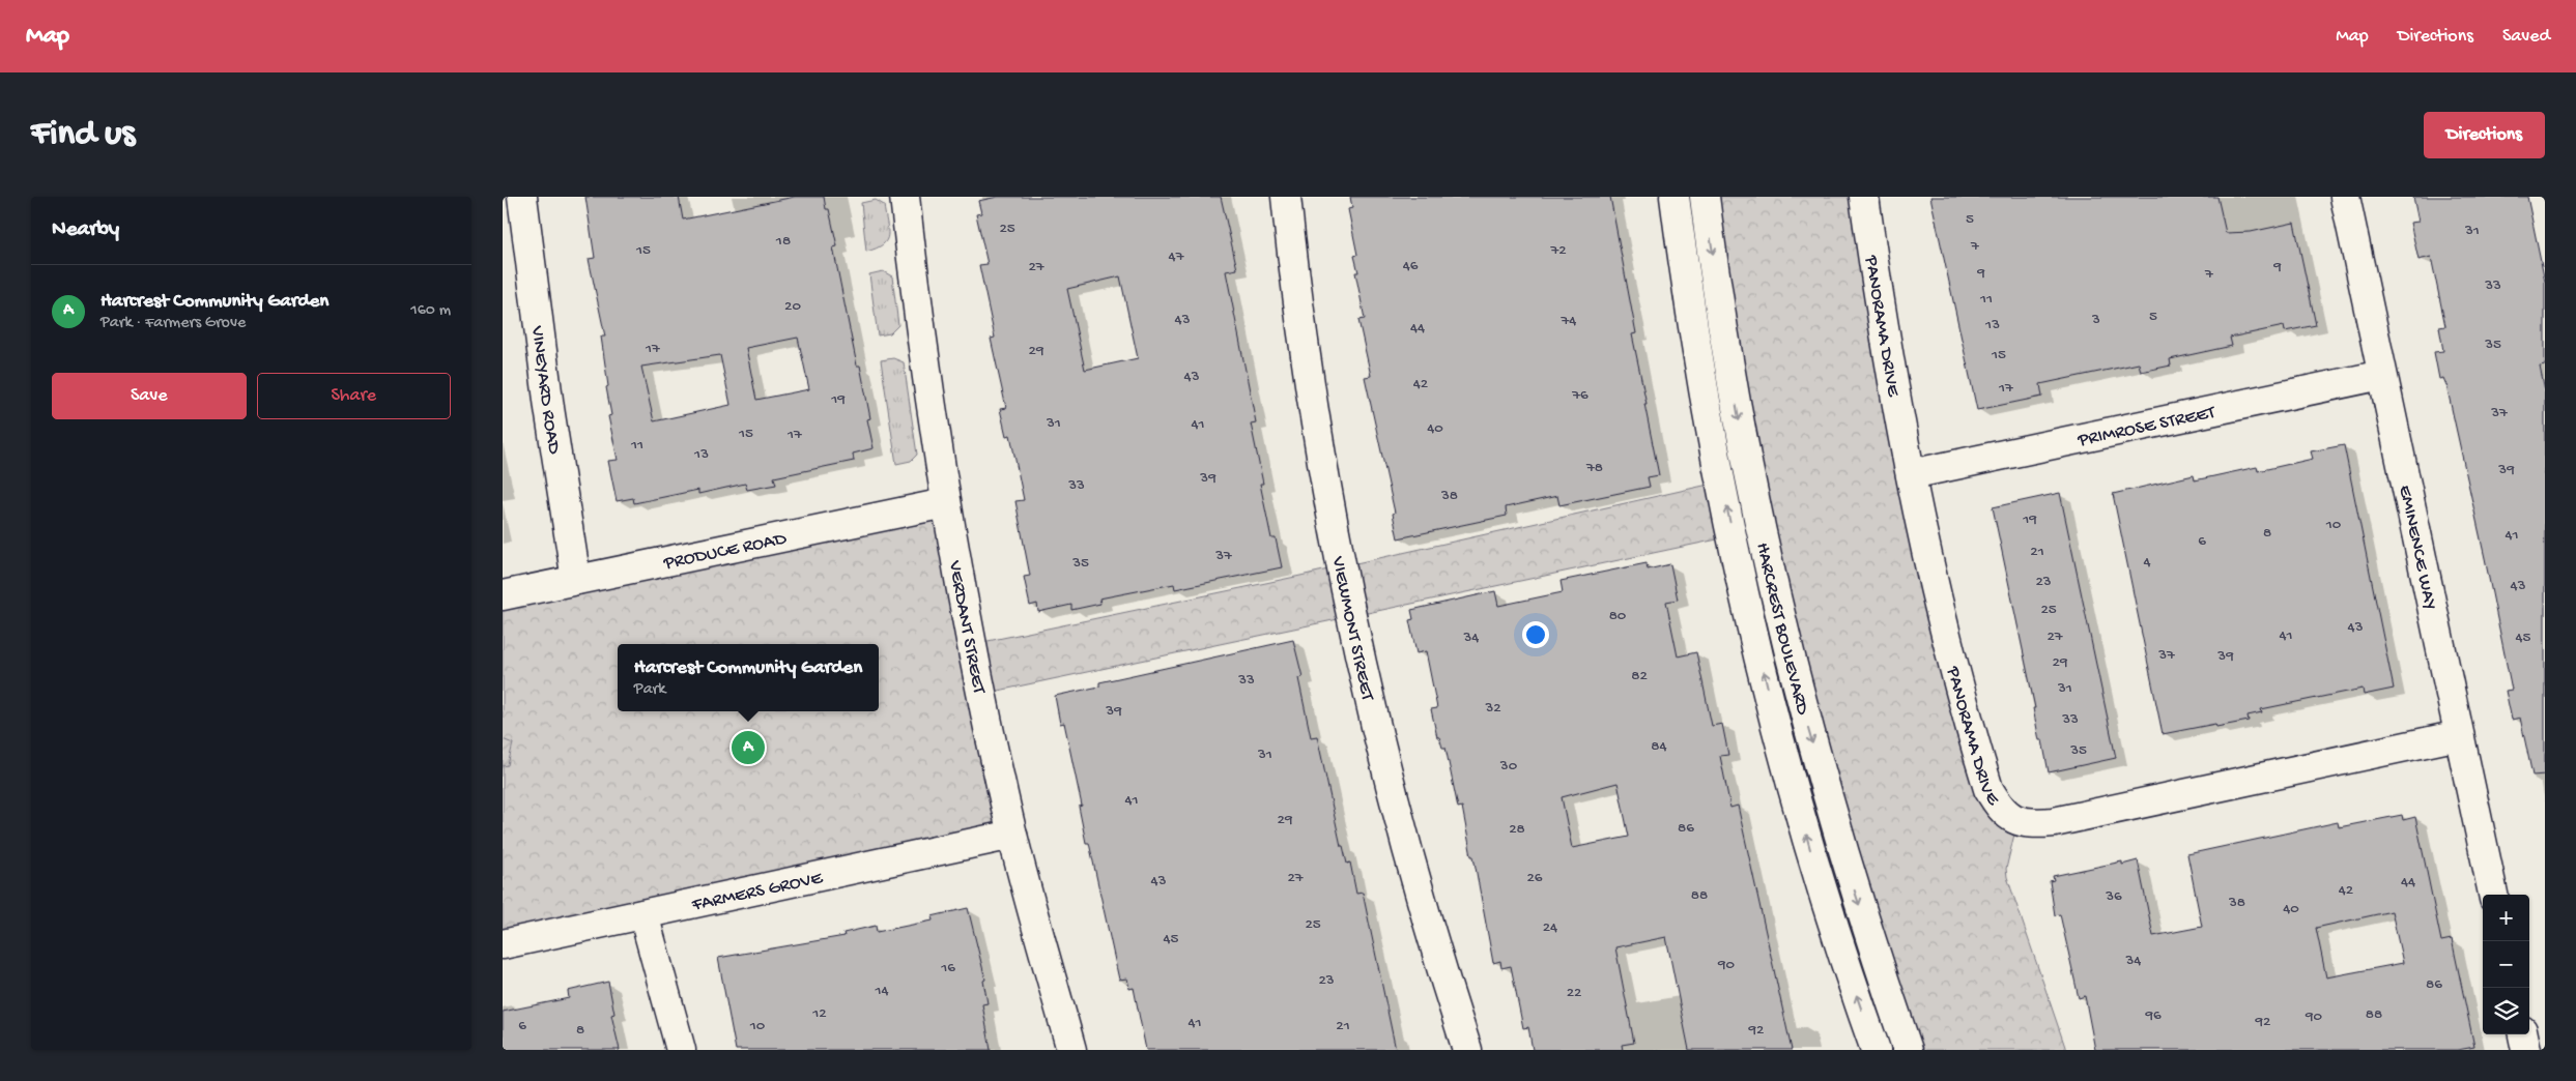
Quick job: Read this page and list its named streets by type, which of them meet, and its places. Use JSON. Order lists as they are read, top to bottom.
{
  "streets": {
    "street": [
      "PANORAMA DRIVE",
      "VINEYARD ROAD",
      "PRIMROSE STREET",
      "EMINENCE WAY",
      "PRODUCE ROAD",
      "VERDANT STREET",
      "VIEWMONT STREET",
      "HARCREST BOULEVARD",
      "FARMERS GROVE"
    ]
  },
  "crossings": [
    ["PANORAMA DRIVE", "PRIMROSE STREET"],
    ["PANORAMA DRIVE", "EMINENCE WAY"],
    ["VINEYARD ROAD", "PRODUCE ROAD"],
    ["PRIMROSE STREET", "EMINENCE WAY"],
    ["PRODUCE ROAD", "VERDANT STREET"],
    ["VERDANT STREET", "FARMERS GROVE"]
  ],
  "house_numbers": [
    "5",
    "25",
    "31",
    "18",
    "7",
    "15",
    "72",
    "47",
    "46",
    "27",
    "9",
    "9",
    "7",
    "33",
    "11",
    "20",
    "5",
    "43",
    "3",
    "74",
    "13",
    "44",
    "35",
    "17",
    "29",
    "15",
    "43",
    "42",
    "17",
    "76",
    "19",
    "37",
    "31",
    "41",
    "40",
    "15",
    "17",
    "11",
    "13",
    "78",
    "39",
    "39",
    "33",
    "38",
    "19",
    "10",
    "8",
    "41",
    "6",
    "21",
    "37",
    "4",
    "35",
    "23",
    "43",
    "25",
    "80",
    "43",
    "41",
    "27",
    "34",
    "45",
    "37",
    "39",
    "29",
    "82",
    "33",
    "31",
    "32",
    "39",
    "33",
    "84",
    "35",
    "31",
    "30",
    "41",
    "29",
    "86",
    "28",
    "27",
    "26",
    "43",
    "44",
    "42",
    "88",
    "36",
    "38",
    "40",
    "25",
    "24",
    "45",
    "34",
    "90",
    "16",
    "23",
    "86",
    "14",
    "22",
    "12",
    "88",
    "96",
    "90",
    "92",
    "41",
    "6",
    "10",
    "21",
    "8",
    "92"
  ],
  "page": {
    "header": "Map",
    "nav": ["Map", "Directions", "Saved"],
    "buttons": [
      "Directions",
      ["Save", "Share"]
    ],
    "title": "Find us",
    "heading": "Nearby",
    "list": [
      {
        "mark": "A",
        "name": "Harcrest Community Garden",
        "note": "Park · Farmers Grove",
        "value": "160 m"
      }
    ],
    "popup": ["Harcrest Community Garden", "Park"],
    "pins": "A",
    "map_buttons": ["+", "−"]
  }
}
